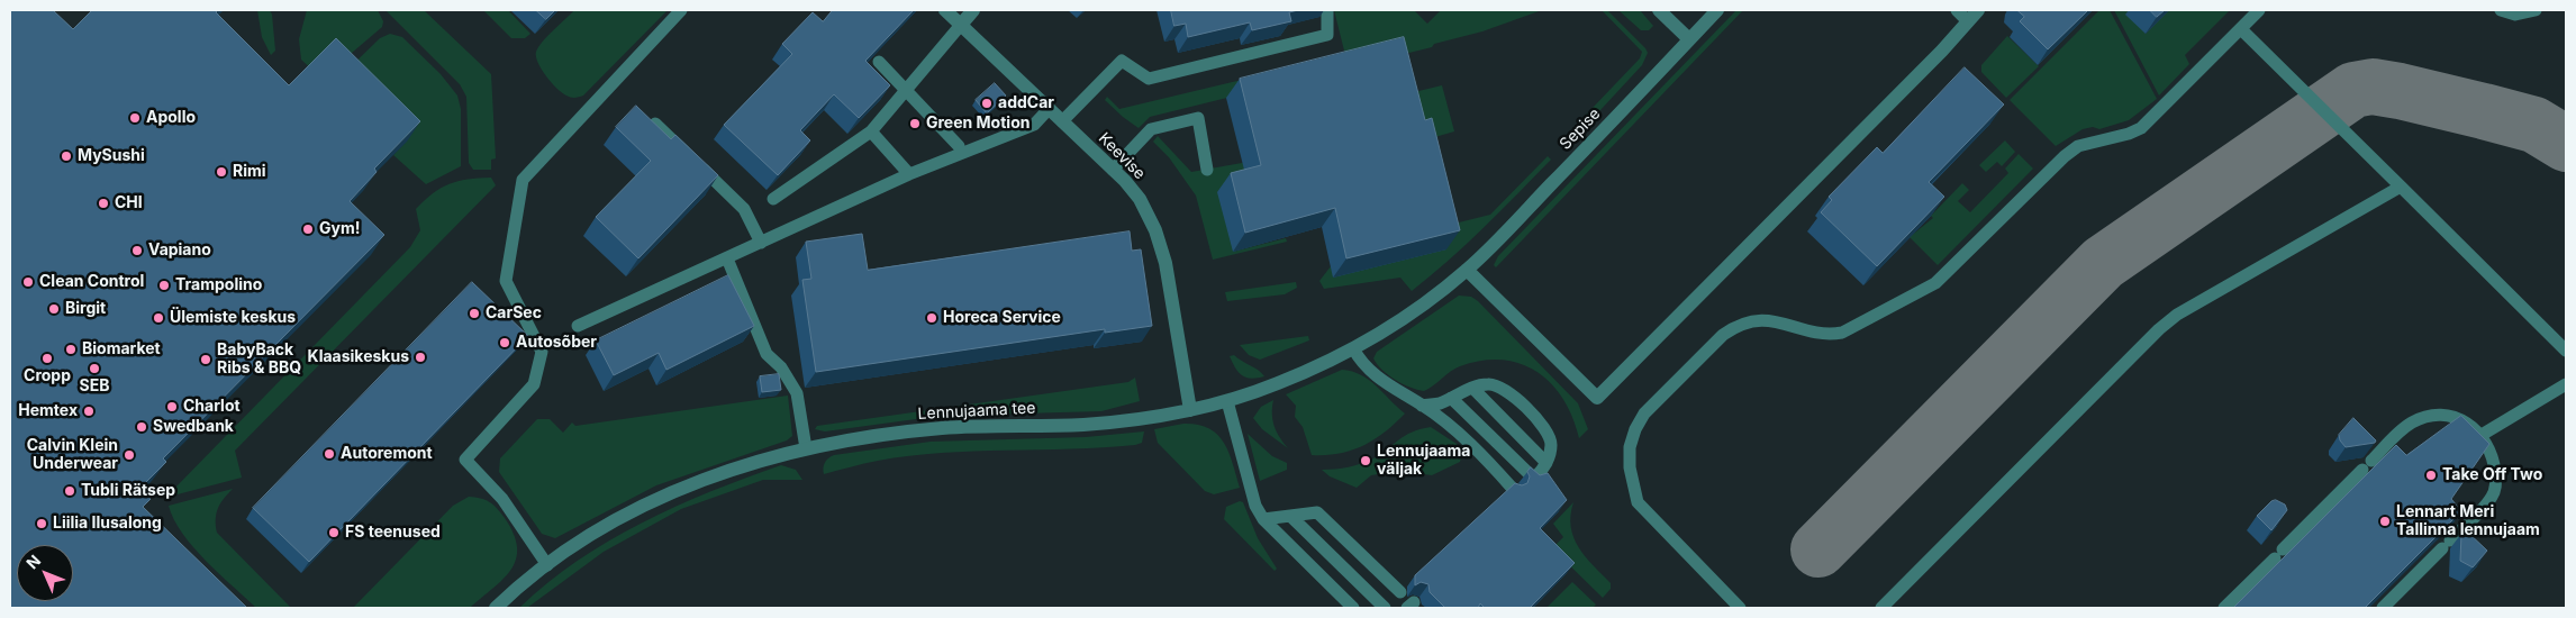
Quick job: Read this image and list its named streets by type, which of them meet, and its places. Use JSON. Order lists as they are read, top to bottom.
{
  "streets": {
    "street": ["Sepise", "Keevise", "Lennujaama tee"]
  },
  "crossings": [
    ["Sepise", "Lennujaama tee"],
    ["Keevise", "Lennujaama tee"]
  ],
  "places": [
    "addCar",
    "Apollo",
    "Green Motion",
    "MySushi",
    "Rimi",
    "CHI",
    "Gym!",
    "Vapiano",
    "Clean Control",
    "Trampolino",
    "Birgit",
    "CarSec",
    "Ülemiste keskus",
    "Horeca Service",
    "Autosõber",
    "Biomarket",
    "Klaasikeskus",
    "Cropp",
    "BabyBack Ribs & BBQ",
    "SEB",
    "Charlot",
    "Hemtex",
    "Swedbank",
    "Autoremont",
    "Calvin Klein Underwear",
    "Lennujaama väljak",
    "Take Off Two",
    "Tubli Rätsep",
    "Lennart Meri Tallinna lennujaam",
    "Liilia Ilusalong",
    "FS teenused"
  ],
  "north": "top left"
}
